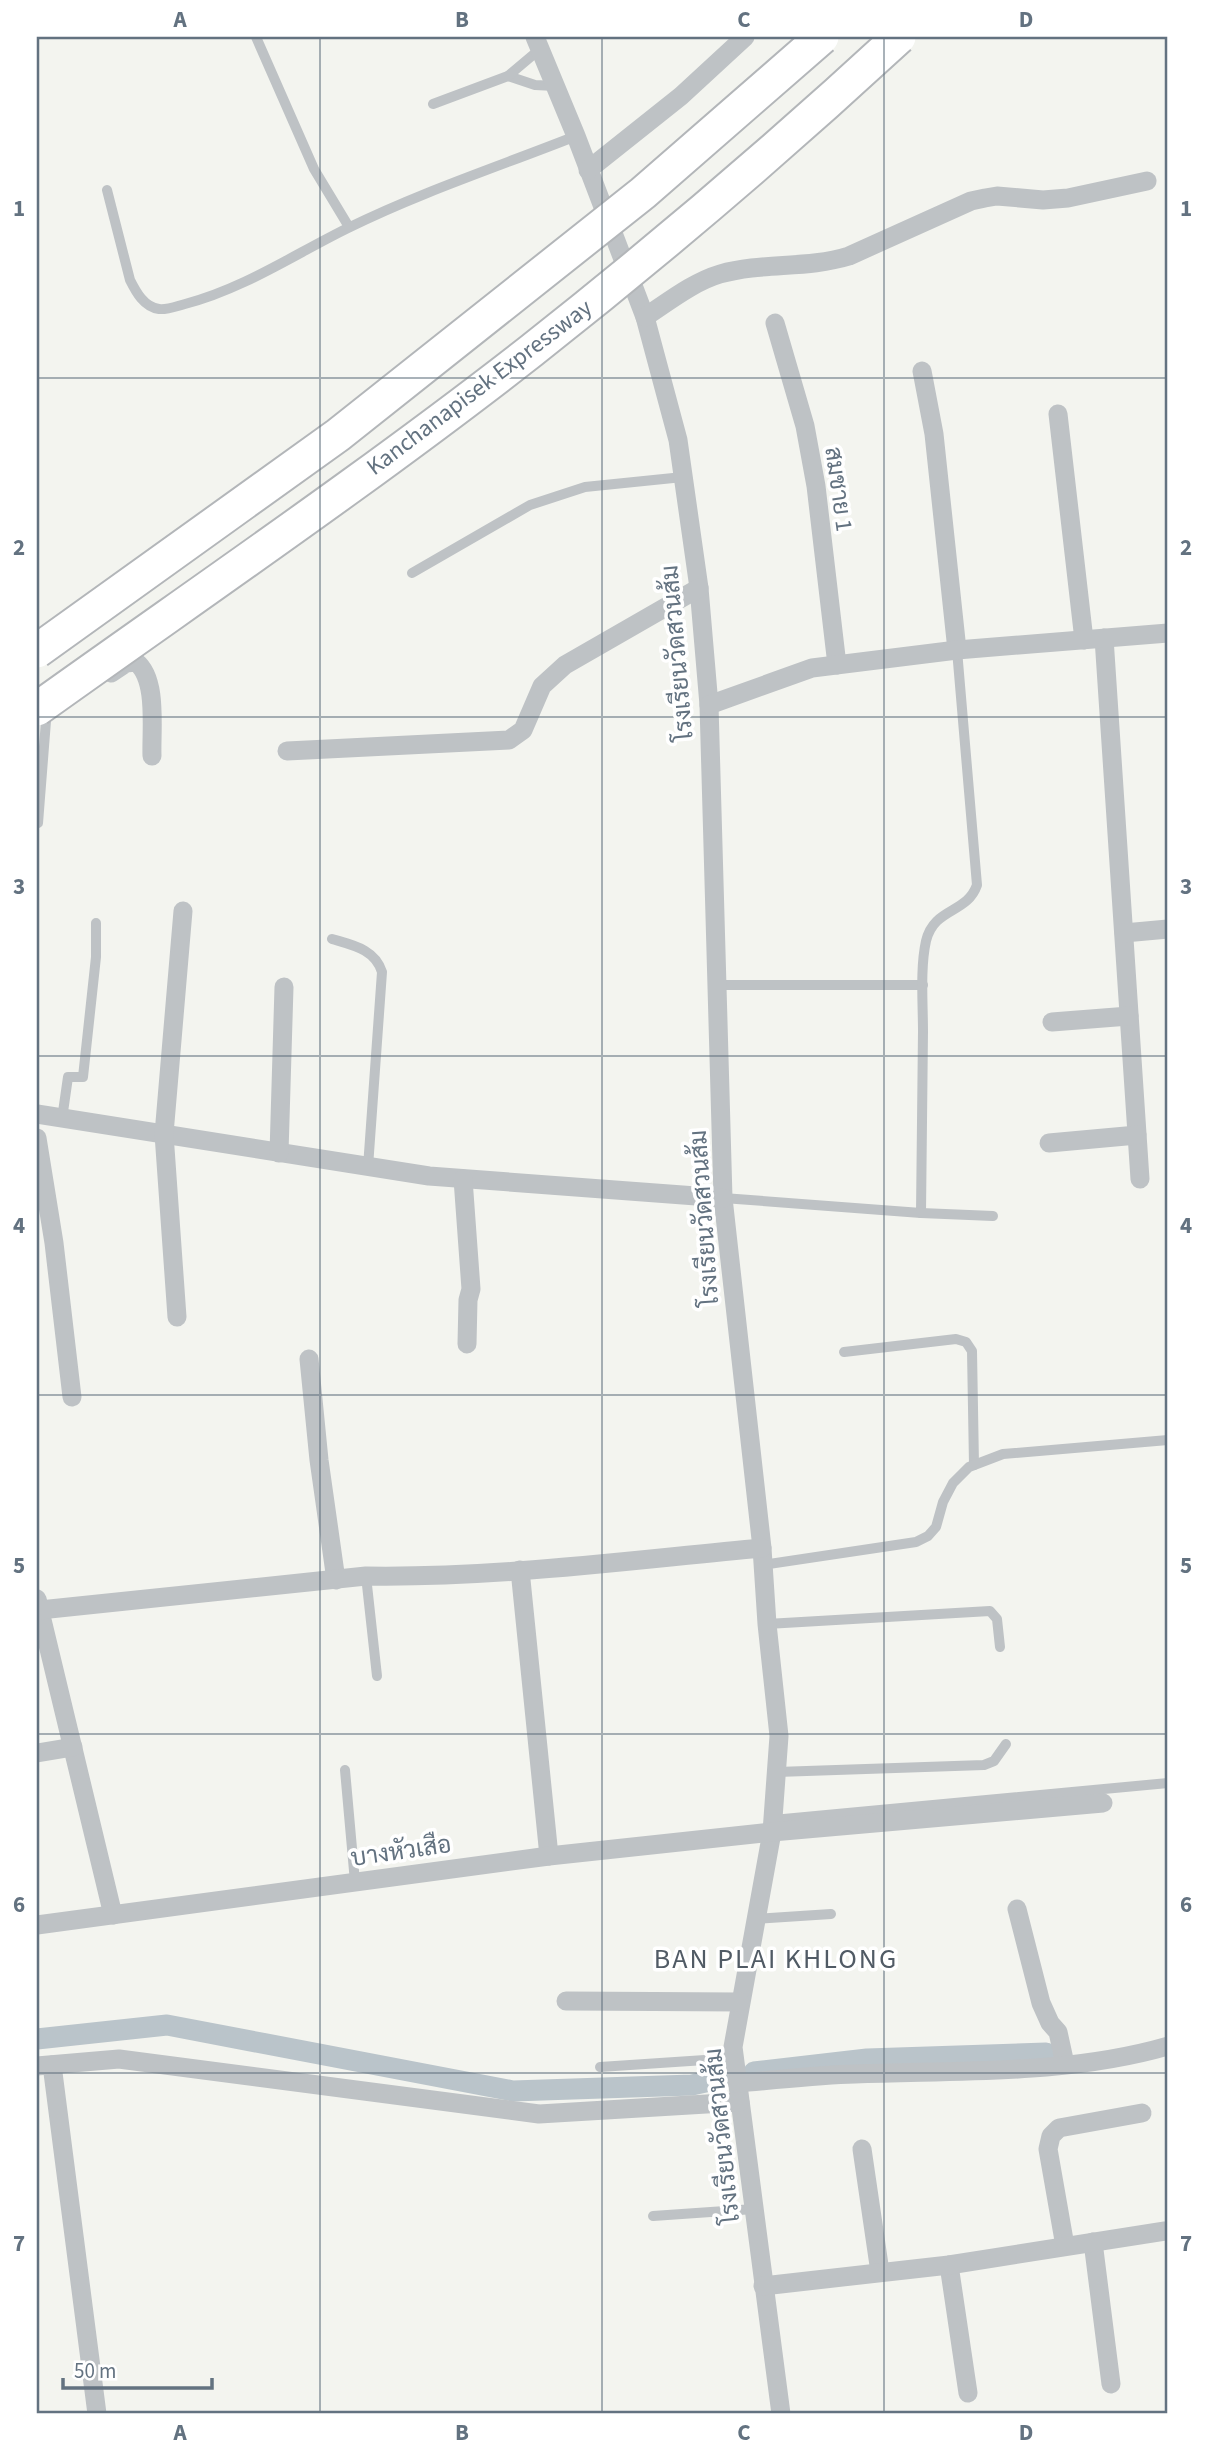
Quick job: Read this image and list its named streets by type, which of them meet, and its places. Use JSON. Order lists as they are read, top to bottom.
{
  "streets": {
    "highway": ["Kanchanapisek Expressway"],
    "street": ["สมชาย 1", "โรงเรียนวัดสวนส้ม", "บางหัวเสือ"]
  },
  "crossings": [
    ["โรงเรียนวัดสวนส้ม", "บางหัวเสือ"]
  ],
  "districts": ["BAN PLAI KHLONG"],
  "scale_bar": "50 m",
  "grid": {
    "columns": [
      "A",
      "B",
      "C",
      "D"
    ],
    "rows": [
      "1",
      "2",
      "3",
      "4",
      "5",
      "6",
      "7"
    ]
  }
}
